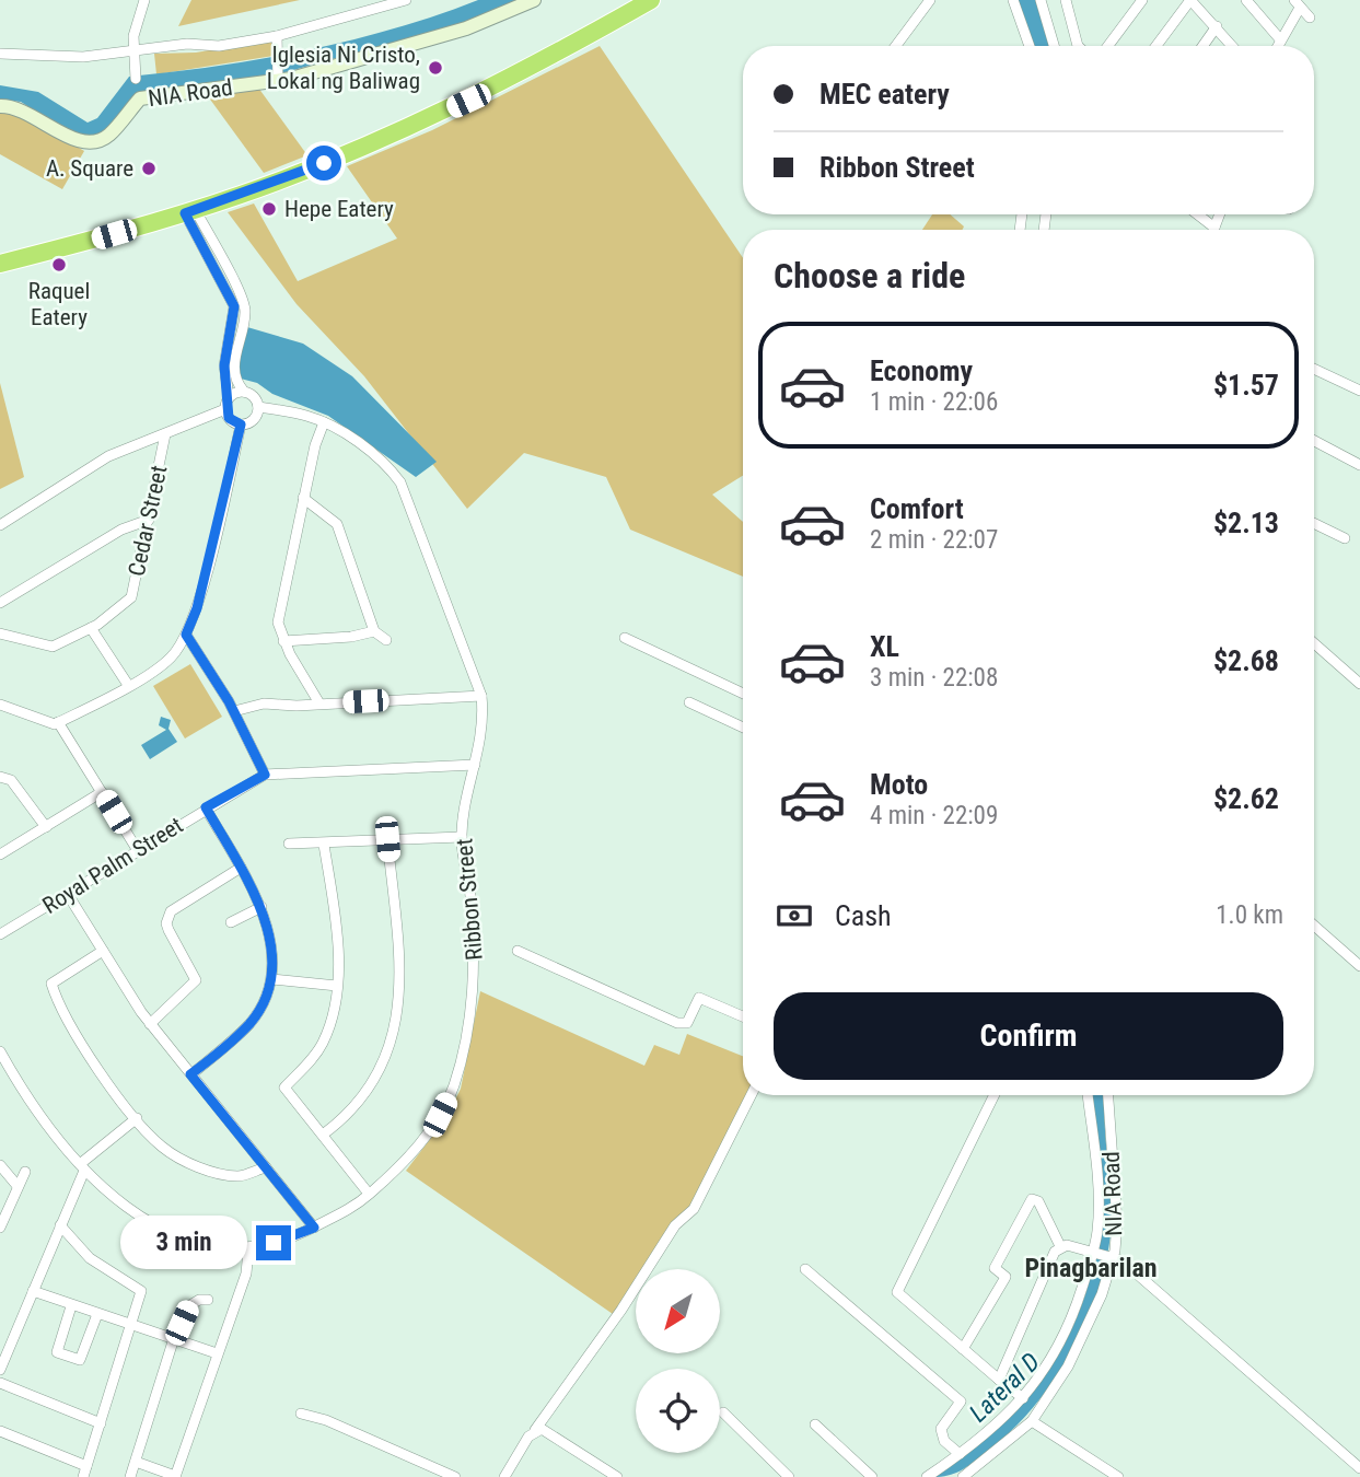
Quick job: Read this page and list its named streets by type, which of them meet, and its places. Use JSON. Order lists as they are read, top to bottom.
{
  "streets": {
    "street": [
      "NIA Road",
      "Cedar Street",
      "Royal Palm Street",
      "Ribbon Street"
    ]
  },
  "districts": ["Pinagbarilan"],
  "water": ["Lateral D"],
  "places": [
    "Iglesia Ni Cristo, Lokal ng Baliwag",
    "A. Square",
    "Hepe Eatery",
    "Raquel Eatery"
  ],
  "north": "bottom left",
  "page": {
    "banner": ["MEC eatery", "Ribbon Street"],
    "heading": "Choose a ride",
    "list": [
      {
        "name": "Economy",
        "note": "1 min · 22:06",
        "value": "$1.57"
      },
      {
        "name": "Comfort",
        "note": "2 min · 22:07",
        "value": "$2.13"
      },
      {
        "name": "XL",
        "note": "3 min · 22:08",
        "value": "$2.68"
      },
      {
        "name": "Moto",
        "note": "4 min · 22:09",
        "value": "$2.62"
      }
    ],
    "pay": ["Cash", "1.0 km"],
    "buttons": "Confirm",
    "bubble": "3 min"
  }
}
